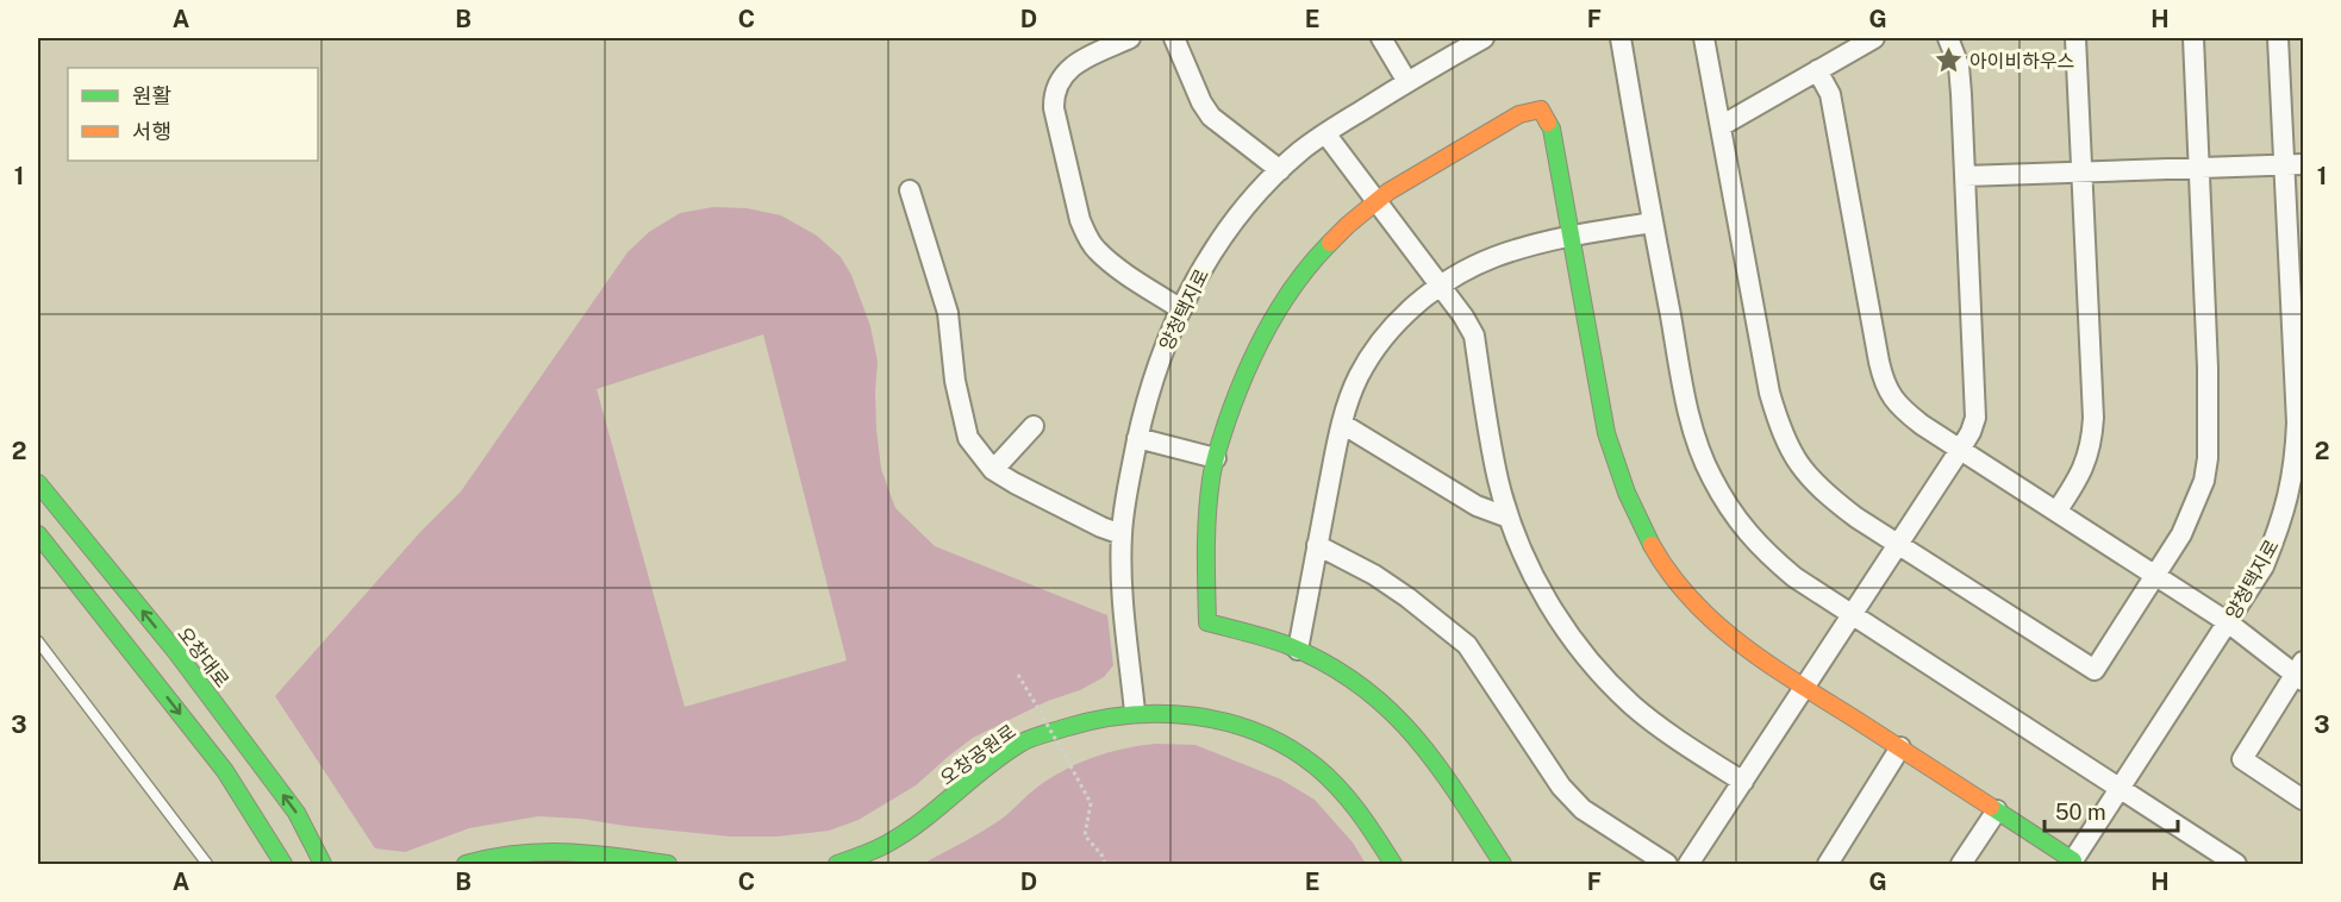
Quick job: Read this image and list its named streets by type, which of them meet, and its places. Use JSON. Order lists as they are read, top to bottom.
{
  "streets": {
    "street": ["양청택지로", "오창대로", "오창공원로"]
  },
  "crossings": [
    ["양청택지로", "오창공원로"]
  ],
  "places": {
    "place": ["아이비하우스"]
  },
  "legend": ["원활", "서행"],
  "scale_bar": "50 m",
  "grid": {
    "columns": [
      "A",
      "B",
      "C",
      "D",
      "E",
      "F",
      "G",
      "H"
    ],
    "rows": ["1", "2", "3"]
  }
}
